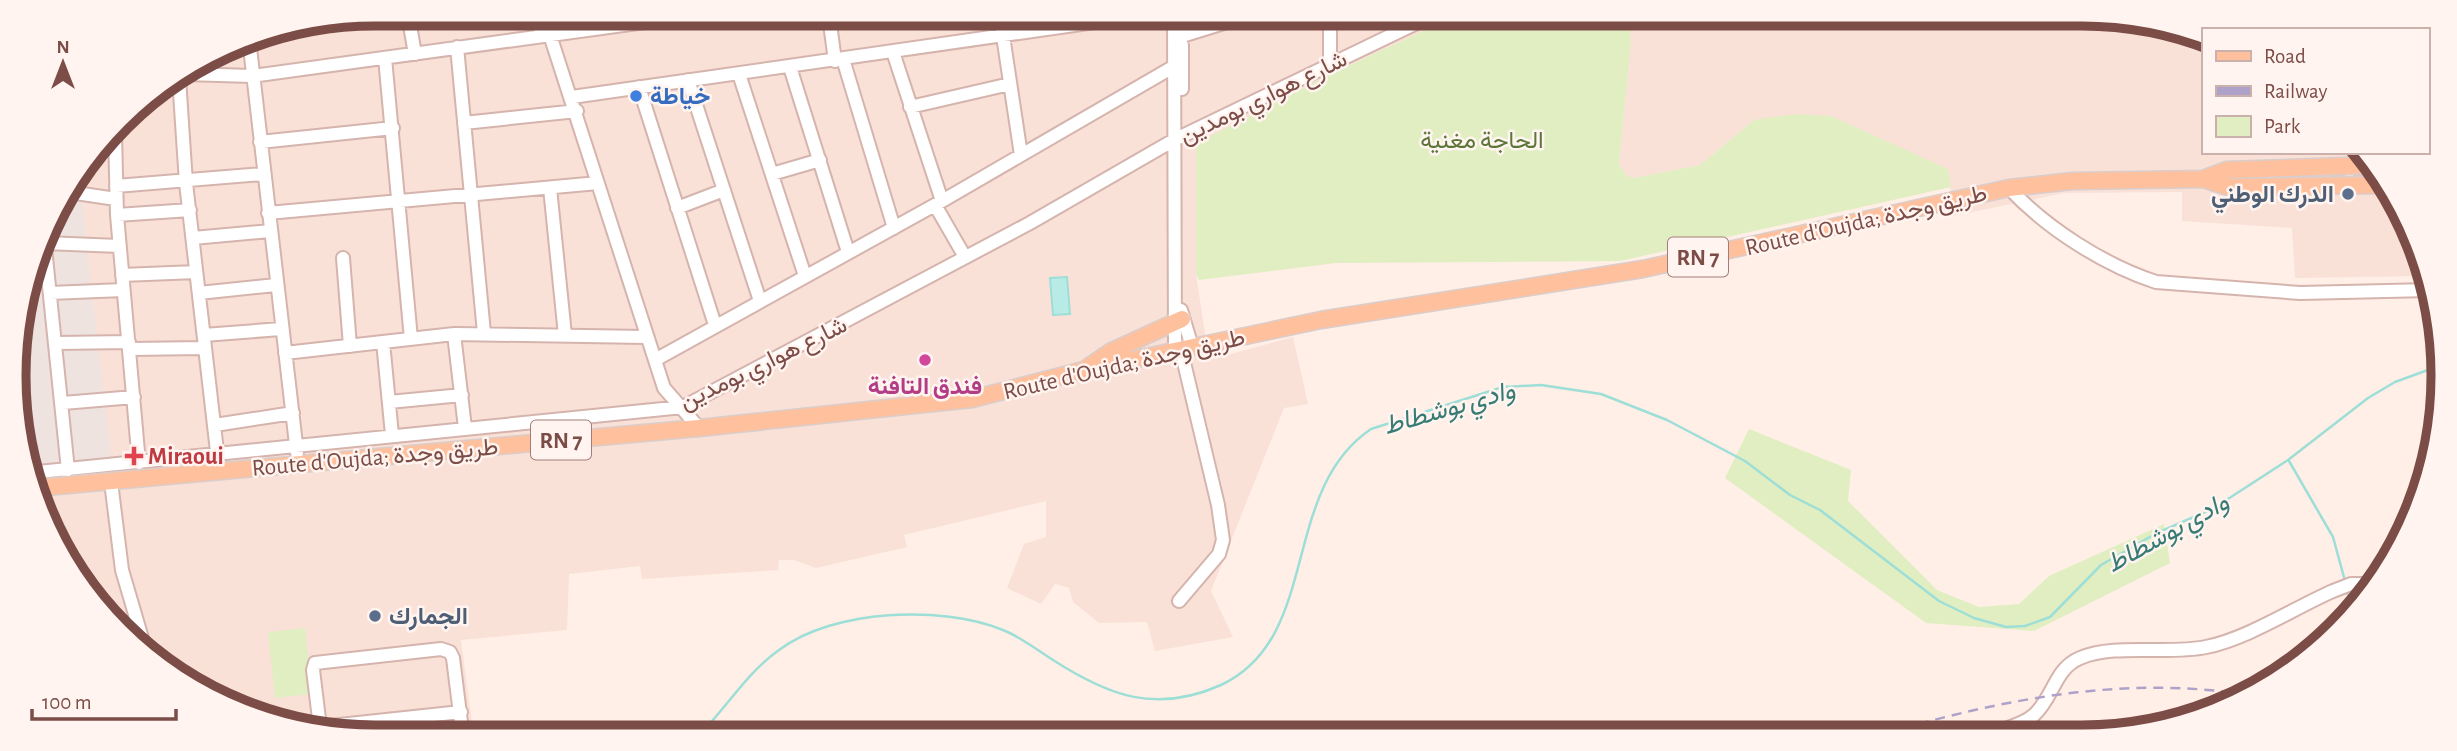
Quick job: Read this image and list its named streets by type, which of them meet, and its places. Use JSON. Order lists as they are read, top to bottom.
{
  "streets": {
    "main road": ["Route d'Oujda; طريق وجدة", "RN 7"],
    "street": ["شارع هواري بومدين"]
  },
  "crossings": [
    ["شارع هواري بومدين", "Route d'Oujda; طريق وجدة"]
  ],
  "water": ["وادي بوشطاط"],
  "parks": ["الحاجة مغنية"],
  "places": {
    "other": [
      "خياطة",
      "الدرك الوطني",
      "فندق التافنة",
      "الجمارك"
    ],
    "health": ["Miraoui"]
  },
  "legend": ["Road", "Railway", "Park"],
  "scale_bar": "100 m",
  "north": "top"
}
